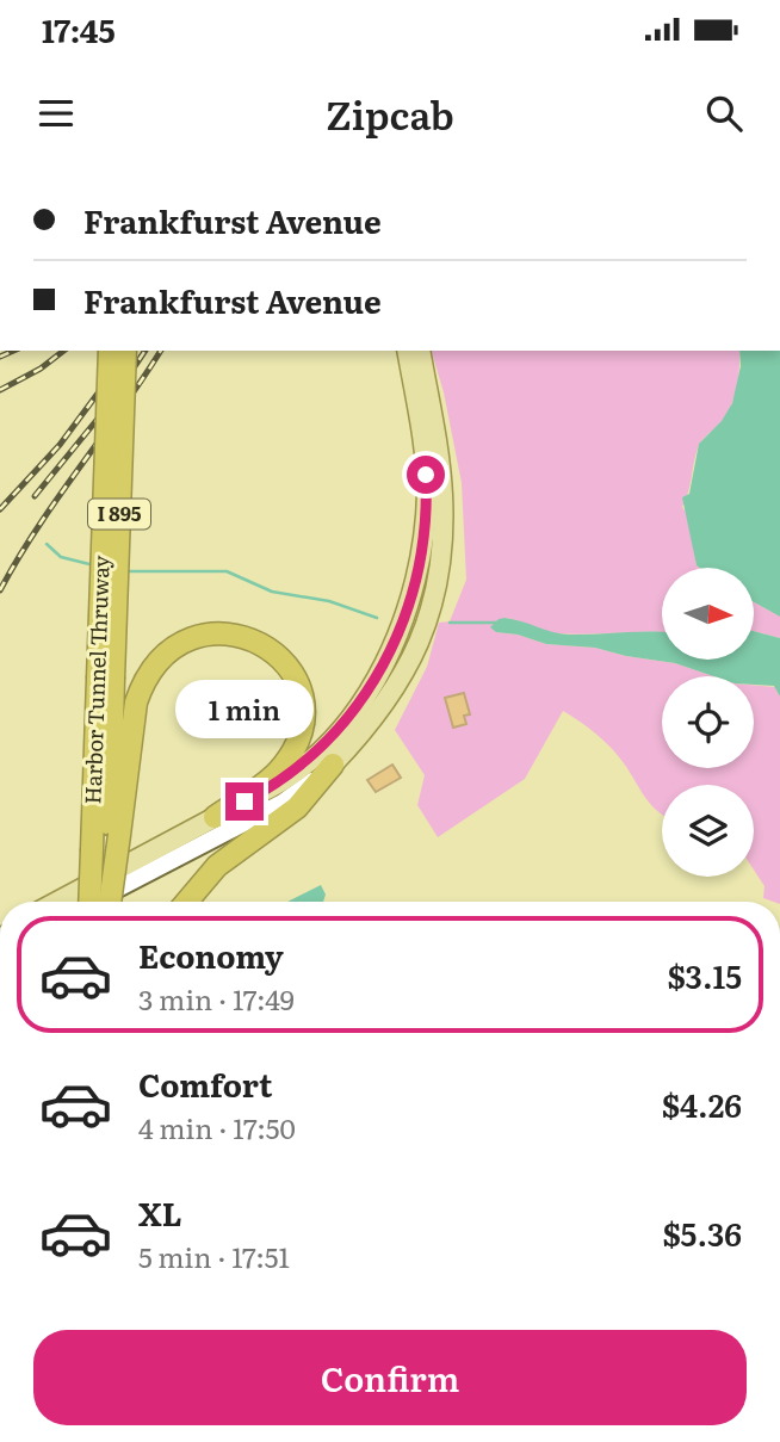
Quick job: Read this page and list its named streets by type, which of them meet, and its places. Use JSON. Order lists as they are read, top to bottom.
{
  "streets": {
    "highway": ["I 895", "Harbor Tunnel Thruway"]
  },
  "north": "right",
  "page": {
    "status": "17:45",
    "header": "Zipcab",
    "banner": ["Frankfurst Avenue", "Frankfurst Avenue"],
    "bubble": "1 min",
    "list": [
      {
        "name": "Economy",
        "note": "3 min · 17:49",
        "value": "$3.15"
      },
      {
        "name": "Comfort",
        "note": "4 min · 17:50",
        "value": "$4.26"
      },
      {
        "name": "XL",
        "note": "5 min · 17:51",
        "value": "$5.36"
      }
    ],
    "buttons": "Confirm"
  }
}
